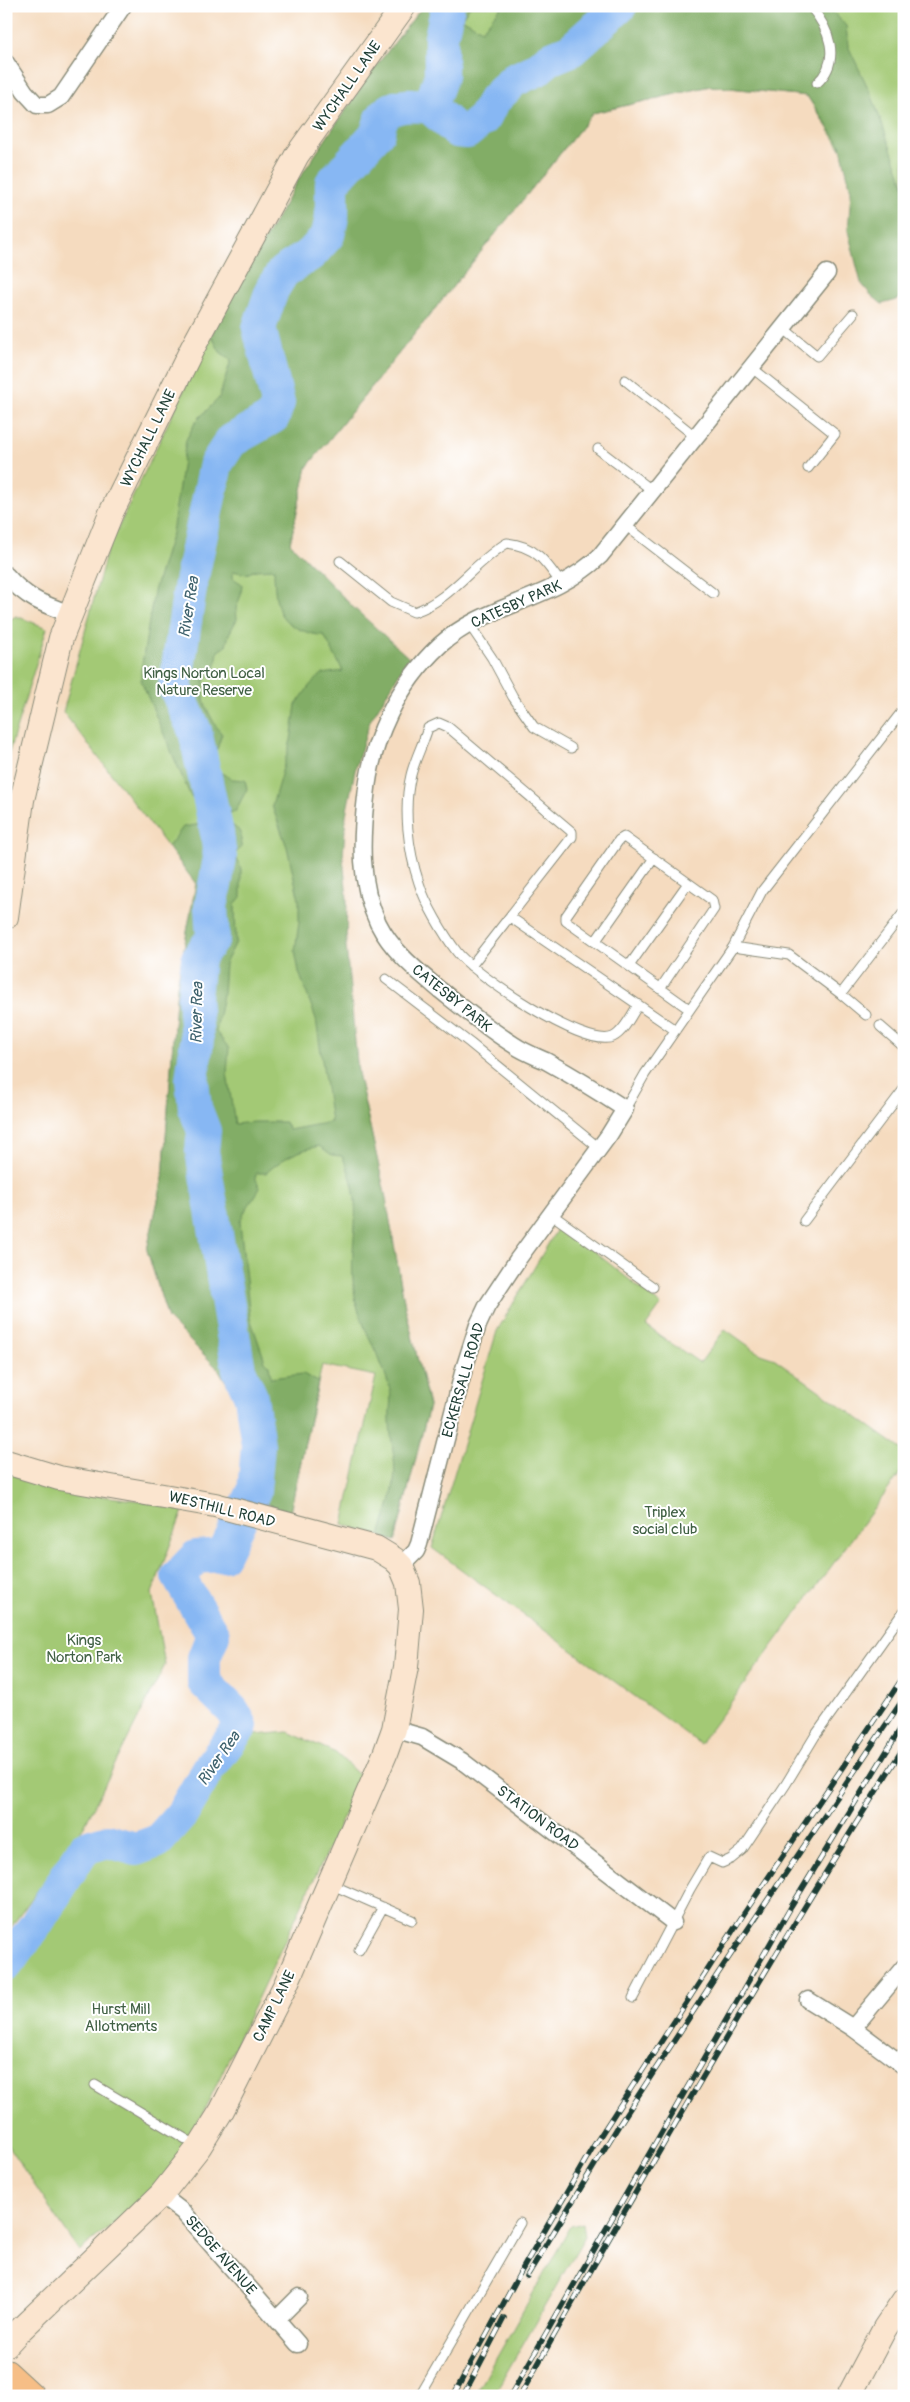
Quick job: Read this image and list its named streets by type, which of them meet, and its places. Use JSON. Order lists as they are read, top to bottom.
{
  "streets": {
    "street": [
      "WYCHALL LANE",
      "CATESBY PARK",
      "ECKERSALL ROAD",
      "WESTHILL ROAD",
      "STATION ROAD",
      "CAMP LANE",
      "SEDGE AVENUE"
    ]
  },
  "crossings": [
    ["CATESBY PARK", "ECKERSALL ROAD"],
    ["ECKERSALL ROAD", "WESTHILL ROAD"],
    ["ECKERSALL ROAD", "CAMP LANE"],
    ["WESTHILL ROAD", "CAMP LANE"],
    ["STATION ROAD", "CAMP LANE"],
    ["CAMP LANE", "SEDGE AVENUE"]
  ],
  "water": ["River Rea"],
  "parks": [
    "Kings Norton Local Nature Reserve",
    "Triplex social club",
    "Kings Norton Park",
    "Hurst Mill Allotments"
  ]
}
